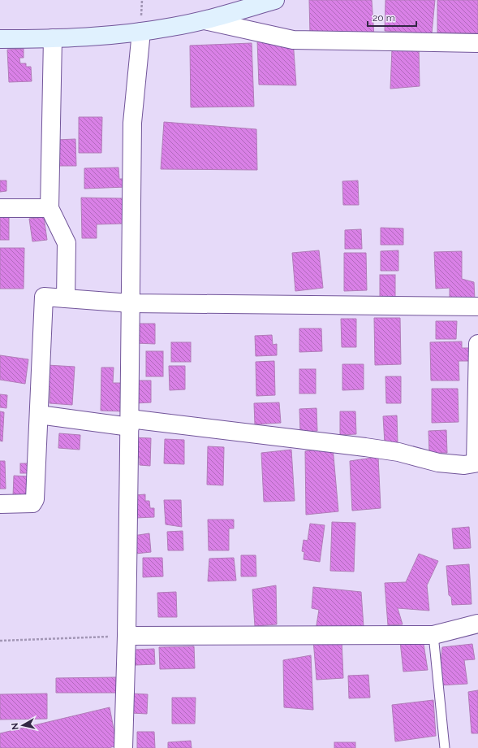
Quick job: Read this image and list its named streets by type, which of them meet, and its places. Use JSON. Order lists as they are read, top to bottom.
{
  "scale_bar": "20 m",
  "north": "left"
}
